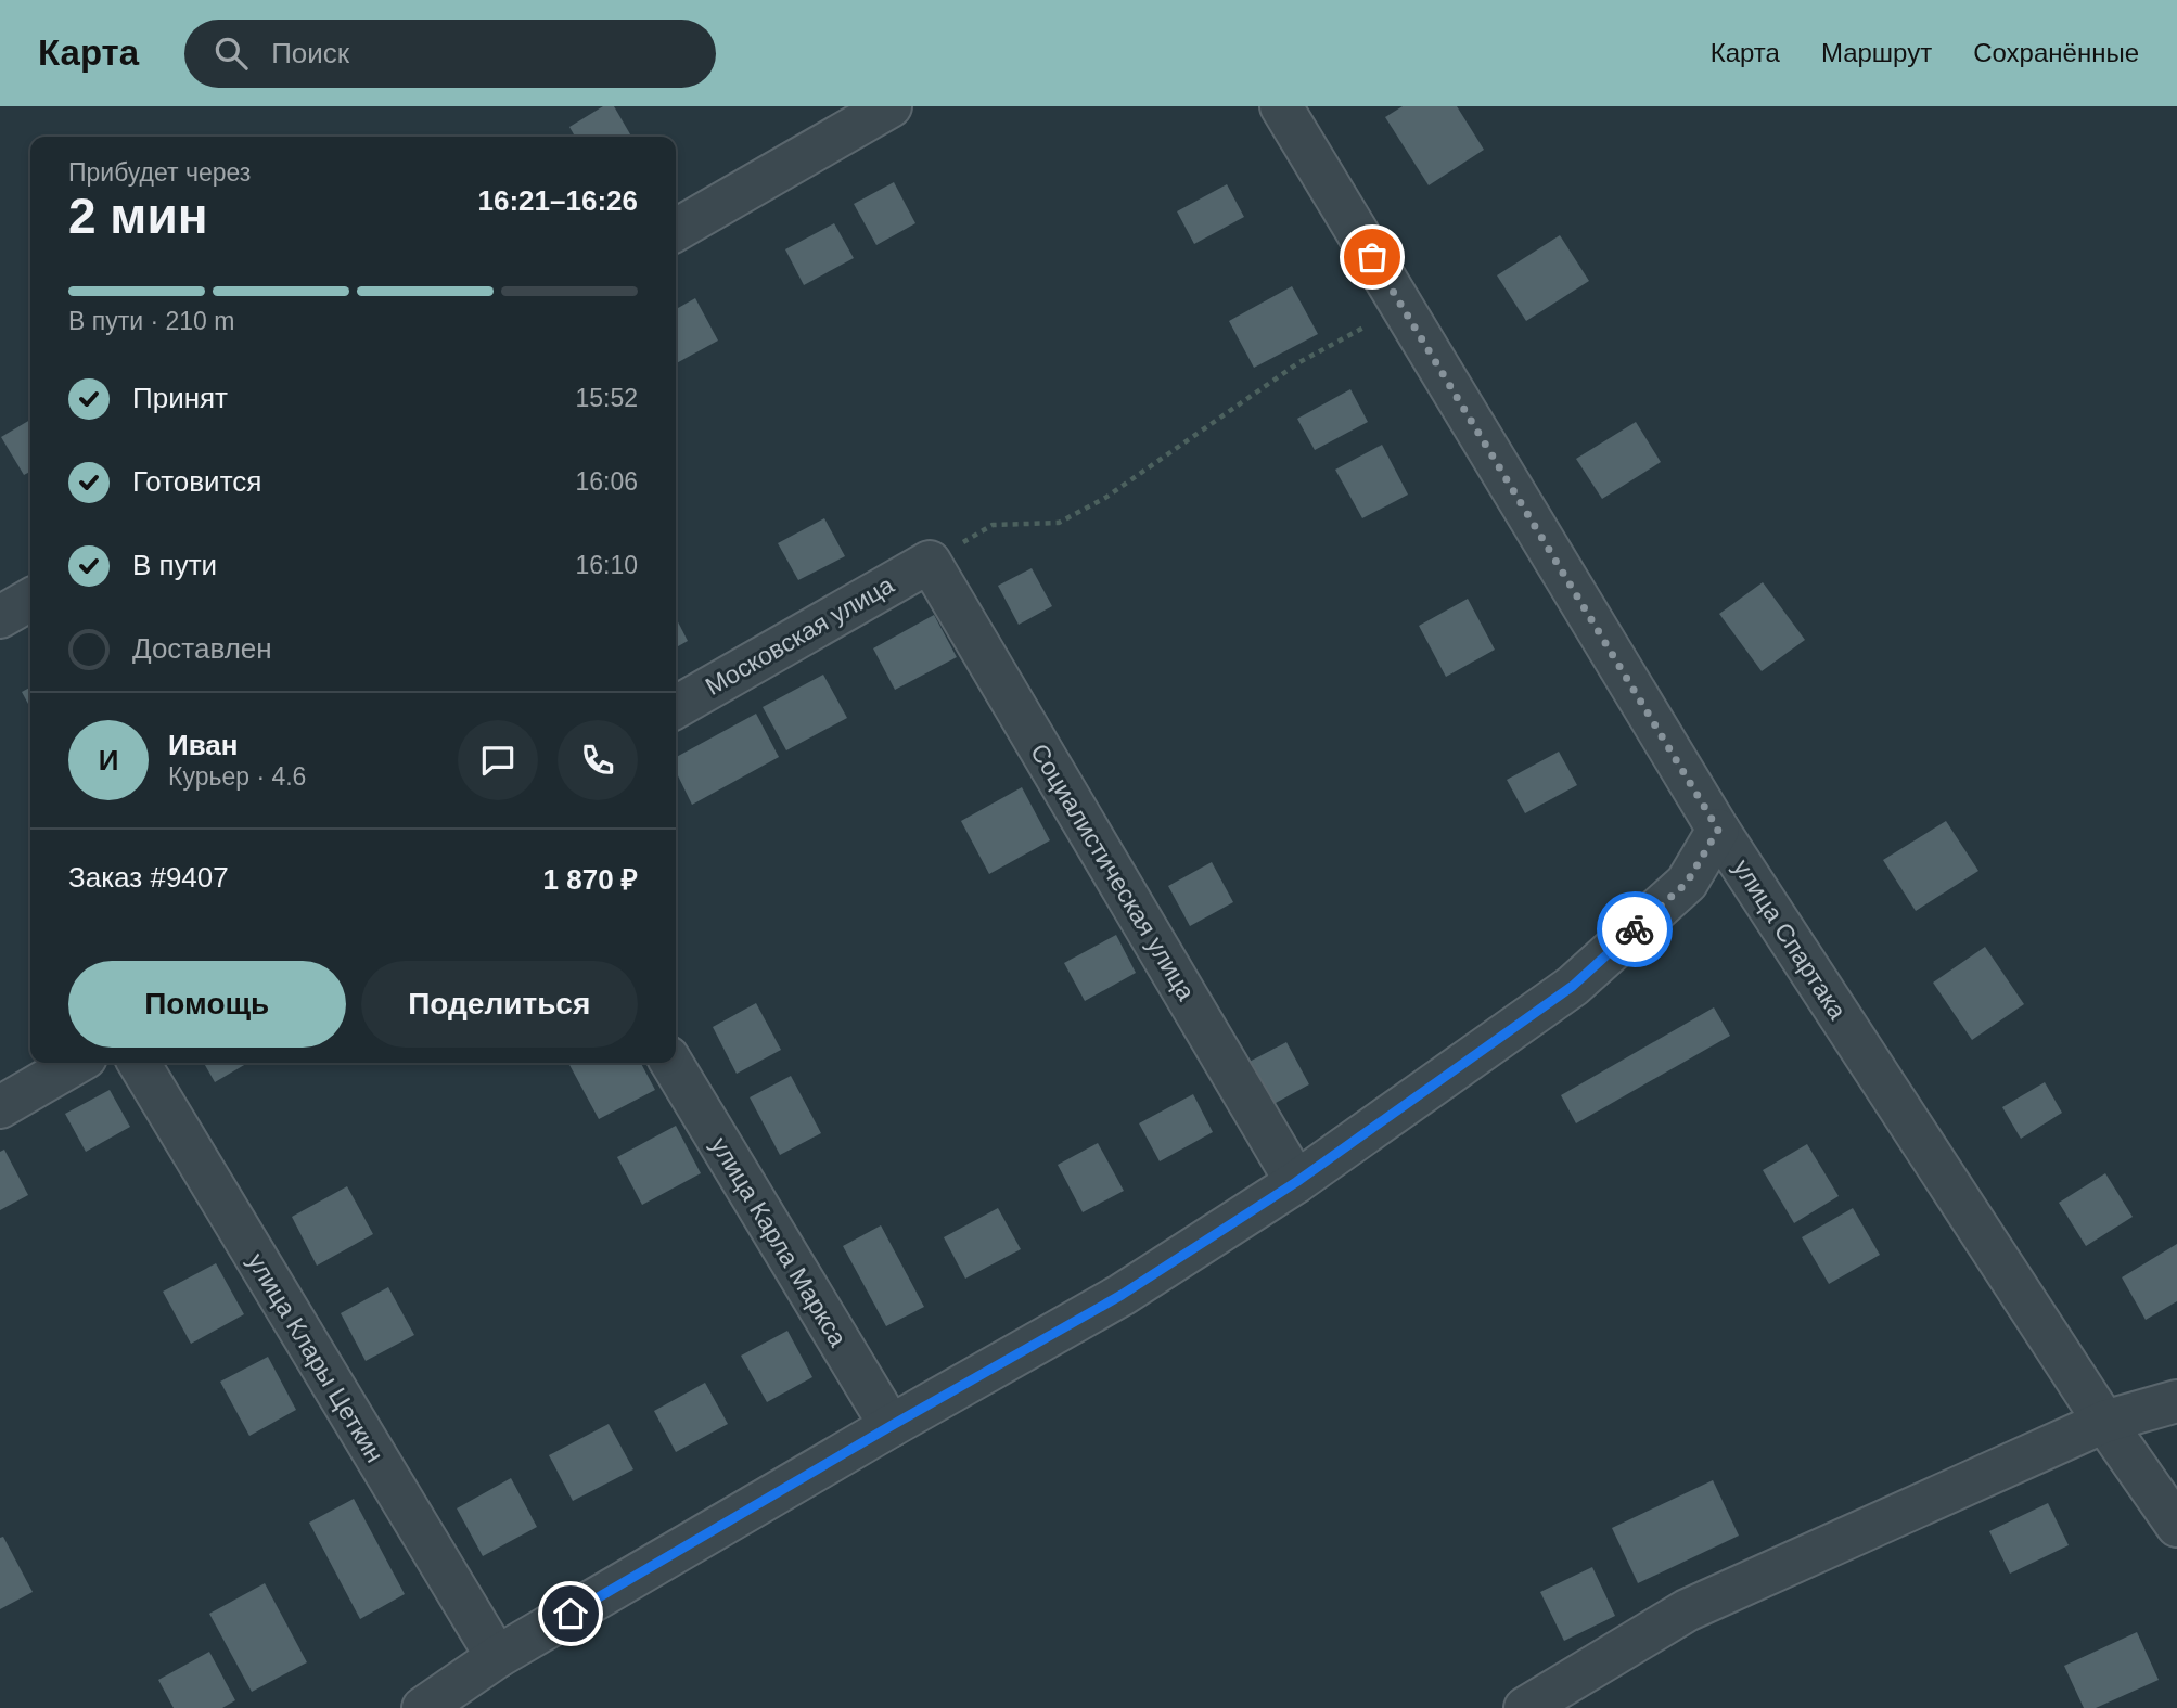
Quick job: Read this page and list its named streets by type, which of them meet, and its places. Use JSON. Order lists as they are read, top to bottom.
{
  "streets": {
    "street": [
      "Московская улица",
      "Социалистическая улица",
      "улица Спартака",
      "улица Карла Маркса",
      "улица Клары Цеткин"
    ]
  },
  "crossings": [
    ["Московская улица", "Социалистическая улица"]
  ],
  "page": {
    "header": "Карта",
    "search": "Поиск",
    "nav": ["Карта", "Маршрут", "Сохранённые"],
    "heading": ["2 мин", "Прибудет через", "16:21–16:26"],
    "panel": [
      "Иван",
      "Курьер · 4.6",
      "Заказ #9407",
      "1 870 ₽"
    ],
    "bar": "В пути · 210 m",
    "list": [
      ["Принят", "15:52"],
      ["Готовится", "16:06"],
      ["В пути", "16:10"],
      "Доставлен"
    ],
    "round": "И",
    "buttons": ["Помощь", "Поделиться"]
  }
}
